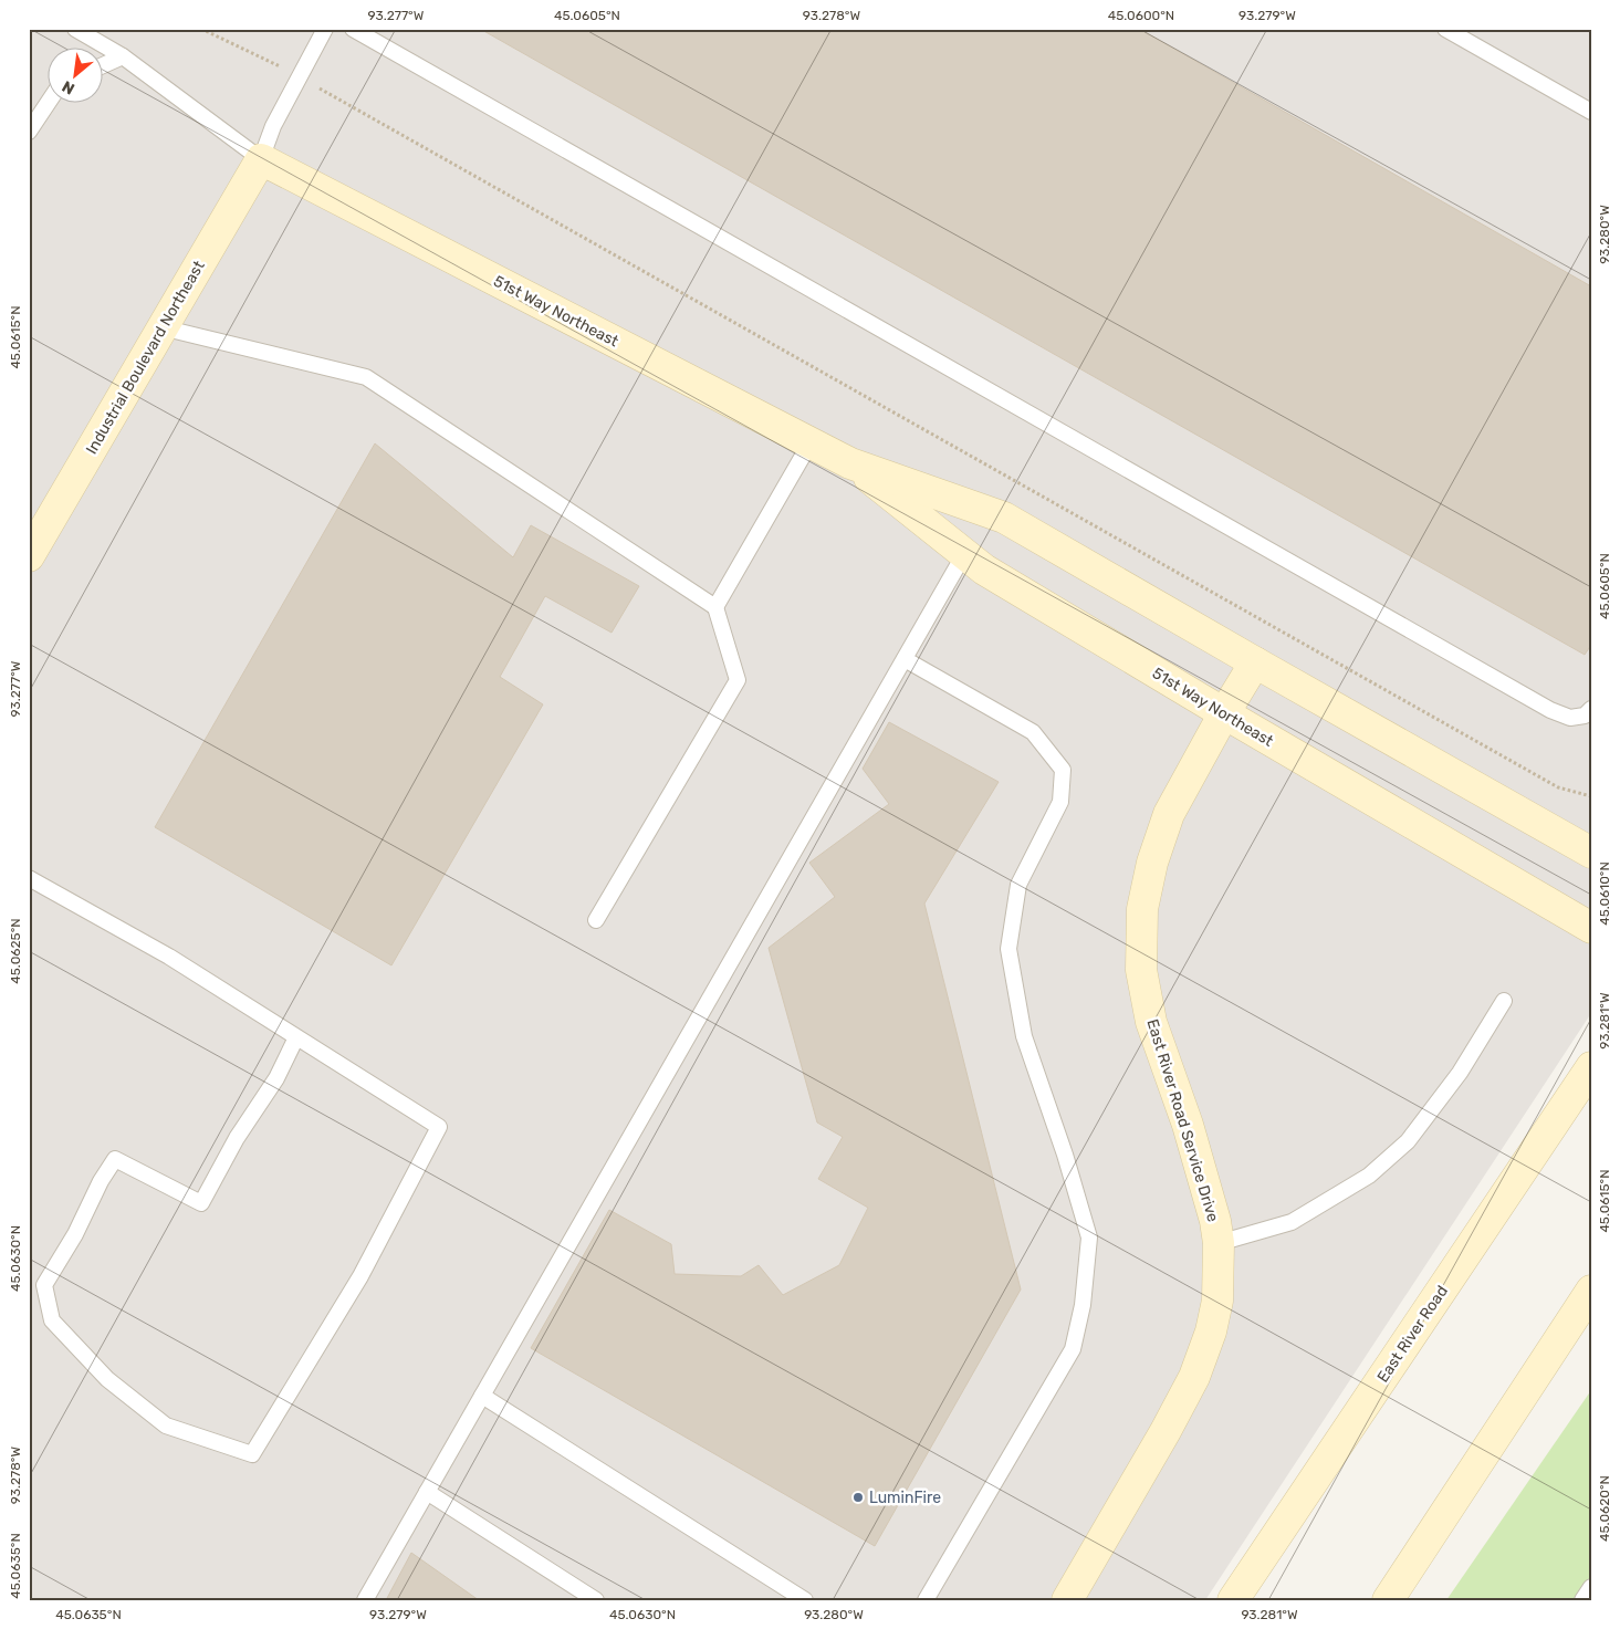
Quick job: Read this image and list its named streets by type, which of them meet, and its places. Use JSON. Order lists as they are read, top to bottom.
{
  "streets": {
    "street": [
      "51st Way Northeast",
      "Industrial Boulevard Northeast",
      "East River Road Service Drive",
      "East River Road"
    ]
  },
  "crossings": [
    ["51st Way Northeast", "Industrial Boulevard Northeast"],
    ["51st Way Northeast", "East River Road Service Drive"]
  ],
  "places": ["LuminFire"],
  "north": "bottom left",
  "coordinates": [
    "93.277°W",
    "45.0605°N",
    "93.278°W",
    "45.0600°N",
    "93.279°W",
    "93.280°W",
    "45.0615°N",
    "45.0610°N",
    "45.0625°N",
    "93.281°W",
    "45.0630°N",
    "45.0620°N",
    "45.0635°N"
  ]
}
